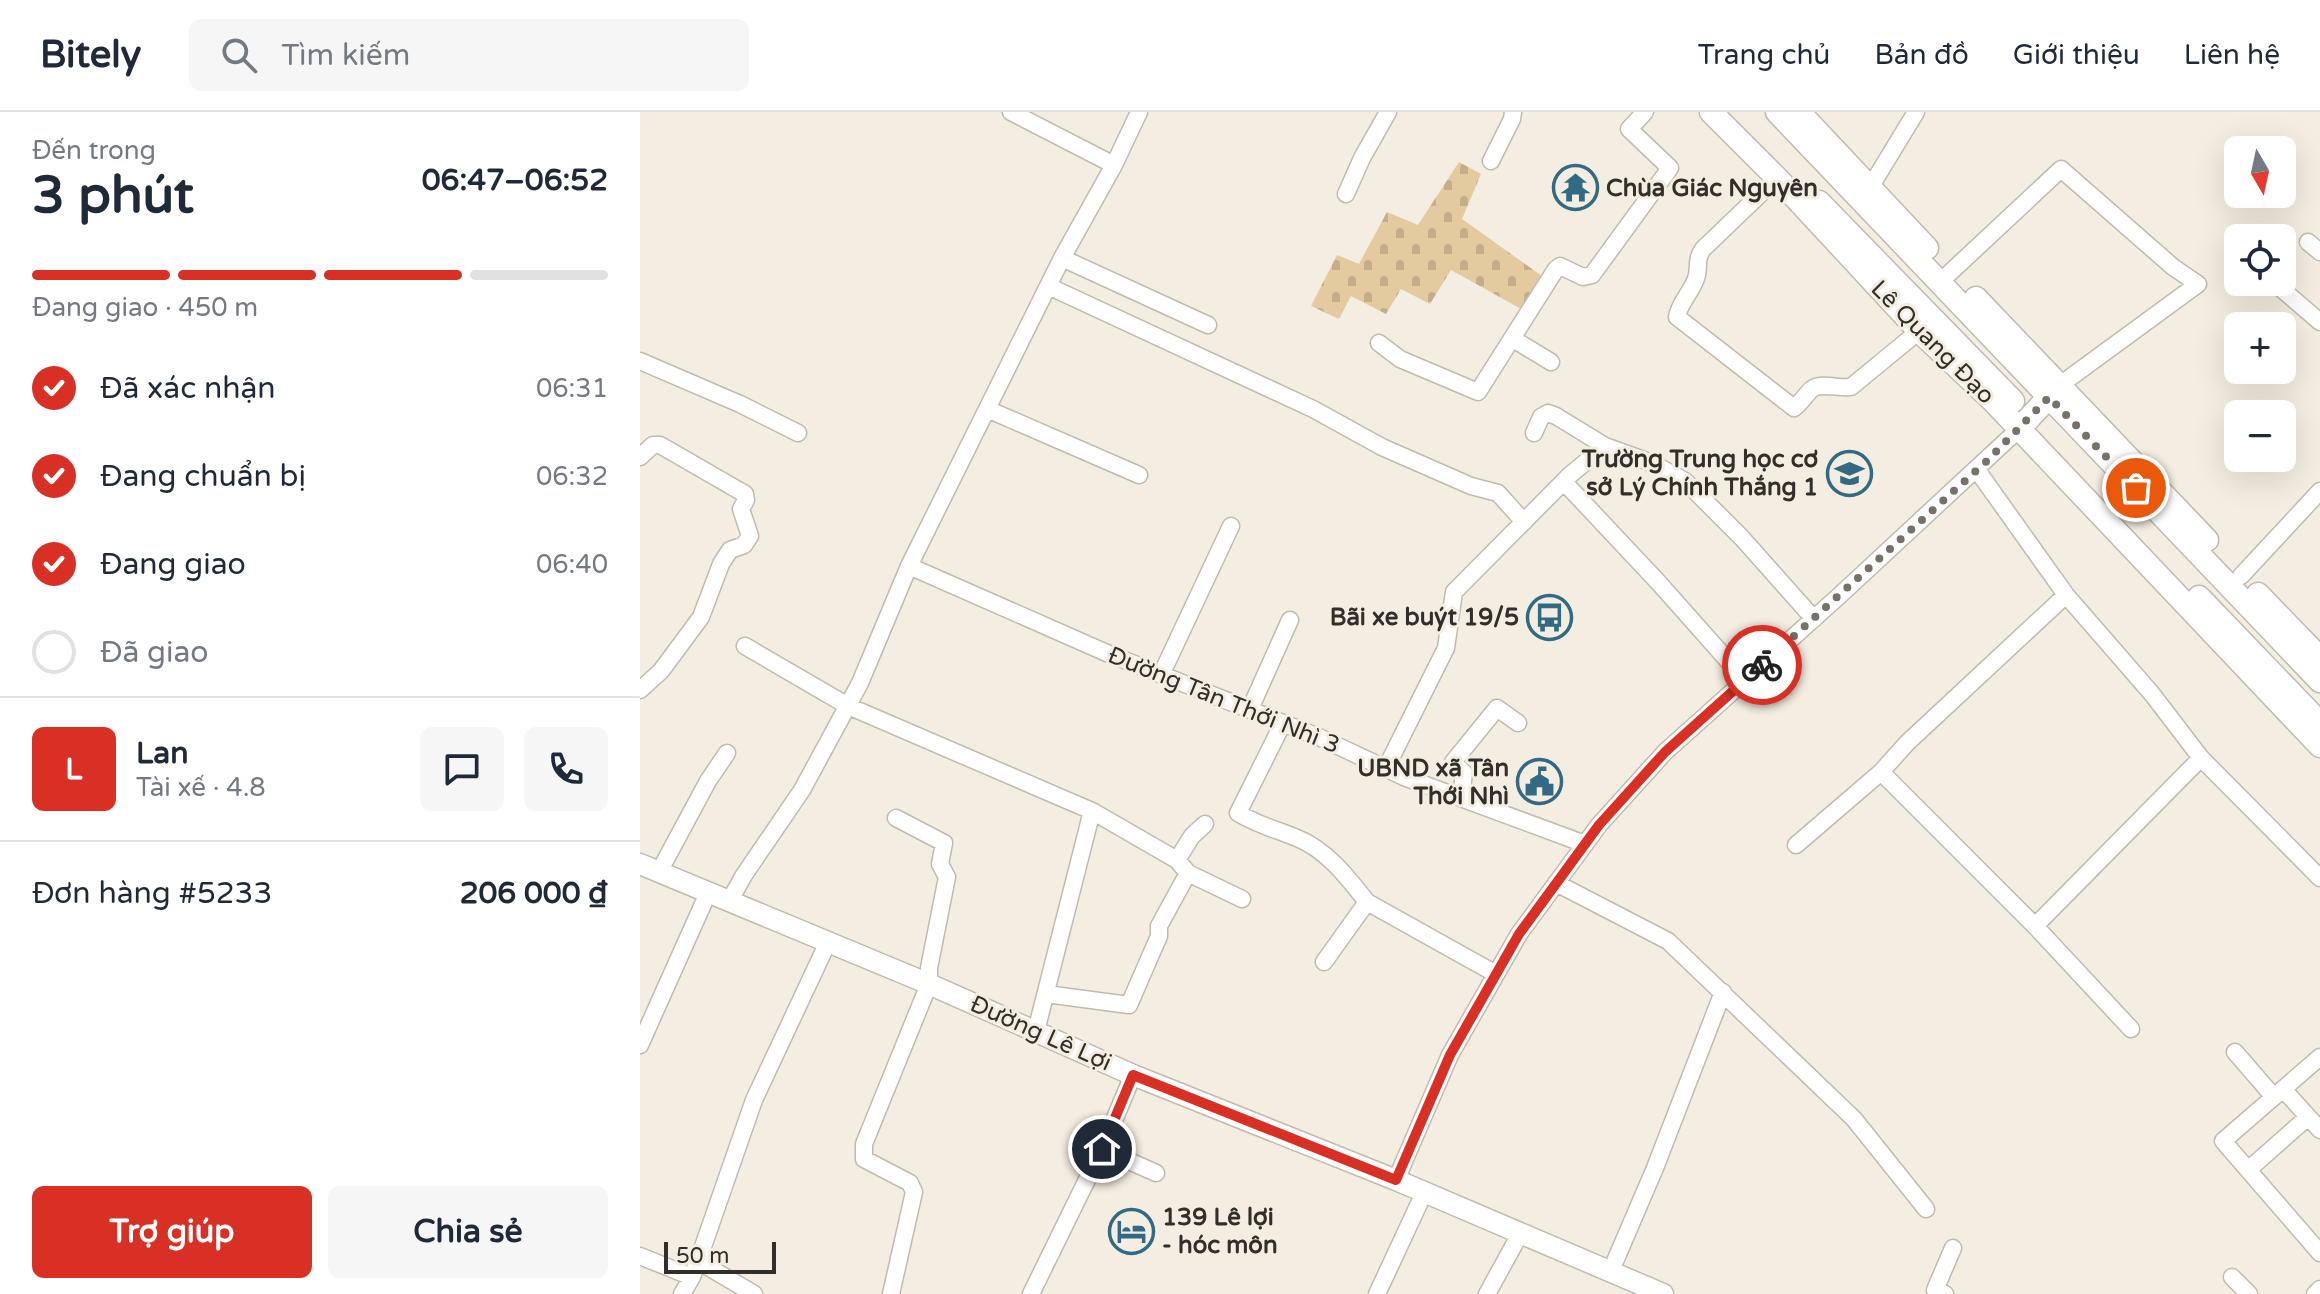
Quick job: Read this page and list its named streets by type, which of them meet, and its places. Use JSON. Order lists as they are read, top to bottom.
{
  "streets": {
    "highway": ["Lê Quang Đạo"],
    "main road": ["Đường Lê Lợi"],
    "street": ["Đường Tân Thới Nhì 3"]
  },
  "places": {
    "temple": ["Chùa Giác Nguyên"],
    "school or university": ["Trường Trung học cơ sở Lý Chính Thắng 1"],
    "bus stop": ["Bãi xe buýt 19/5"],
    "public building": ["UBND xã Tân Thới Nhì"],
    "hotel": ["139 Lê lợi - hóc môn"]
  },
  "scale_bar": "50 m",
  "north": "bottom",
  "page": {
    "header": "Bitely",
    "search": "Tìm kiếm",
    "nav": [
      "Trang chủ",
      "Bản đồ",
      "Giới thiệu",
      "Liên hệ"
    ],
    "heading": ["3 phút", "Đến trong", "06:47–06:52"],
    "panel": [
      "Lan",
      "Tài xế · 4.8",
      "Đơn hàng #5233",
      "206 000 ₫"
    ],
    "map_buttons": ["+", "−"],
    "bar": "Đang giao · 450 m",
    "list": [
      ["Đã xác nhận", "06:31"],
      ["Đang chuẩn bị", "06:32"],
      ["Đang giao", "06:40"],
      "Đã giao"
    ],
    "round": "L",
    "buttons": ["Trợ giúp", "Chia sẻ"],
    "scale": "50 m"
  }
}
